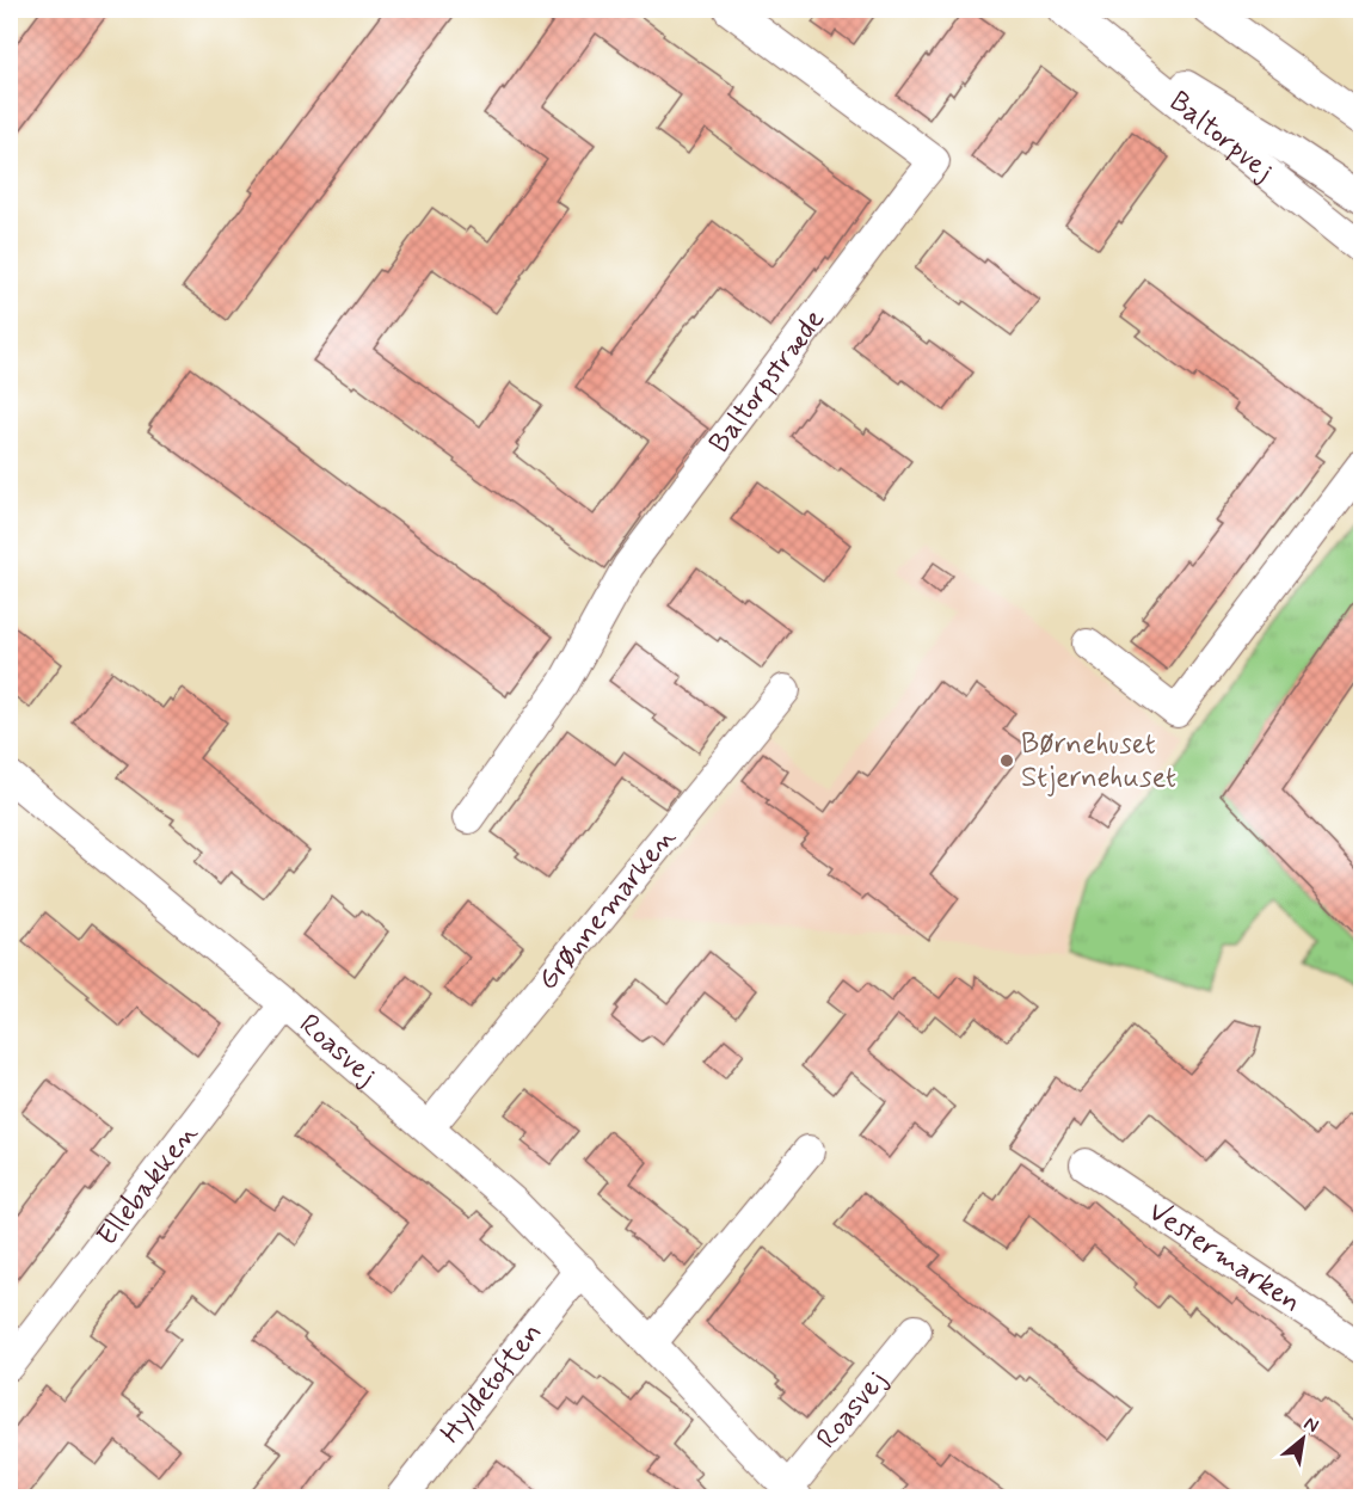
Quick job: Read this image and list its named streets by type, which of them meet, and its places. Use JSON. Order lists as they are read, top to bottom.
{
  "streets": {
    "street": [
      "Baltorpvej",
      "Baltorpstræde",
      "Grønnemarken",
      "Roasvej",
      "Ellebakken",
      "Vestermarken",
      "Hyldetoften"
    ]
  },
  "crossings": [
    ["Grønnemarken", "Roasvej"],
    ["Roasvej", "Ellebakken"],
    ["Roasvej", "Hyldetoften"]
  ],
  "places": ["Børnehuset Stjernehuset"],
  "north": "top right"
}
